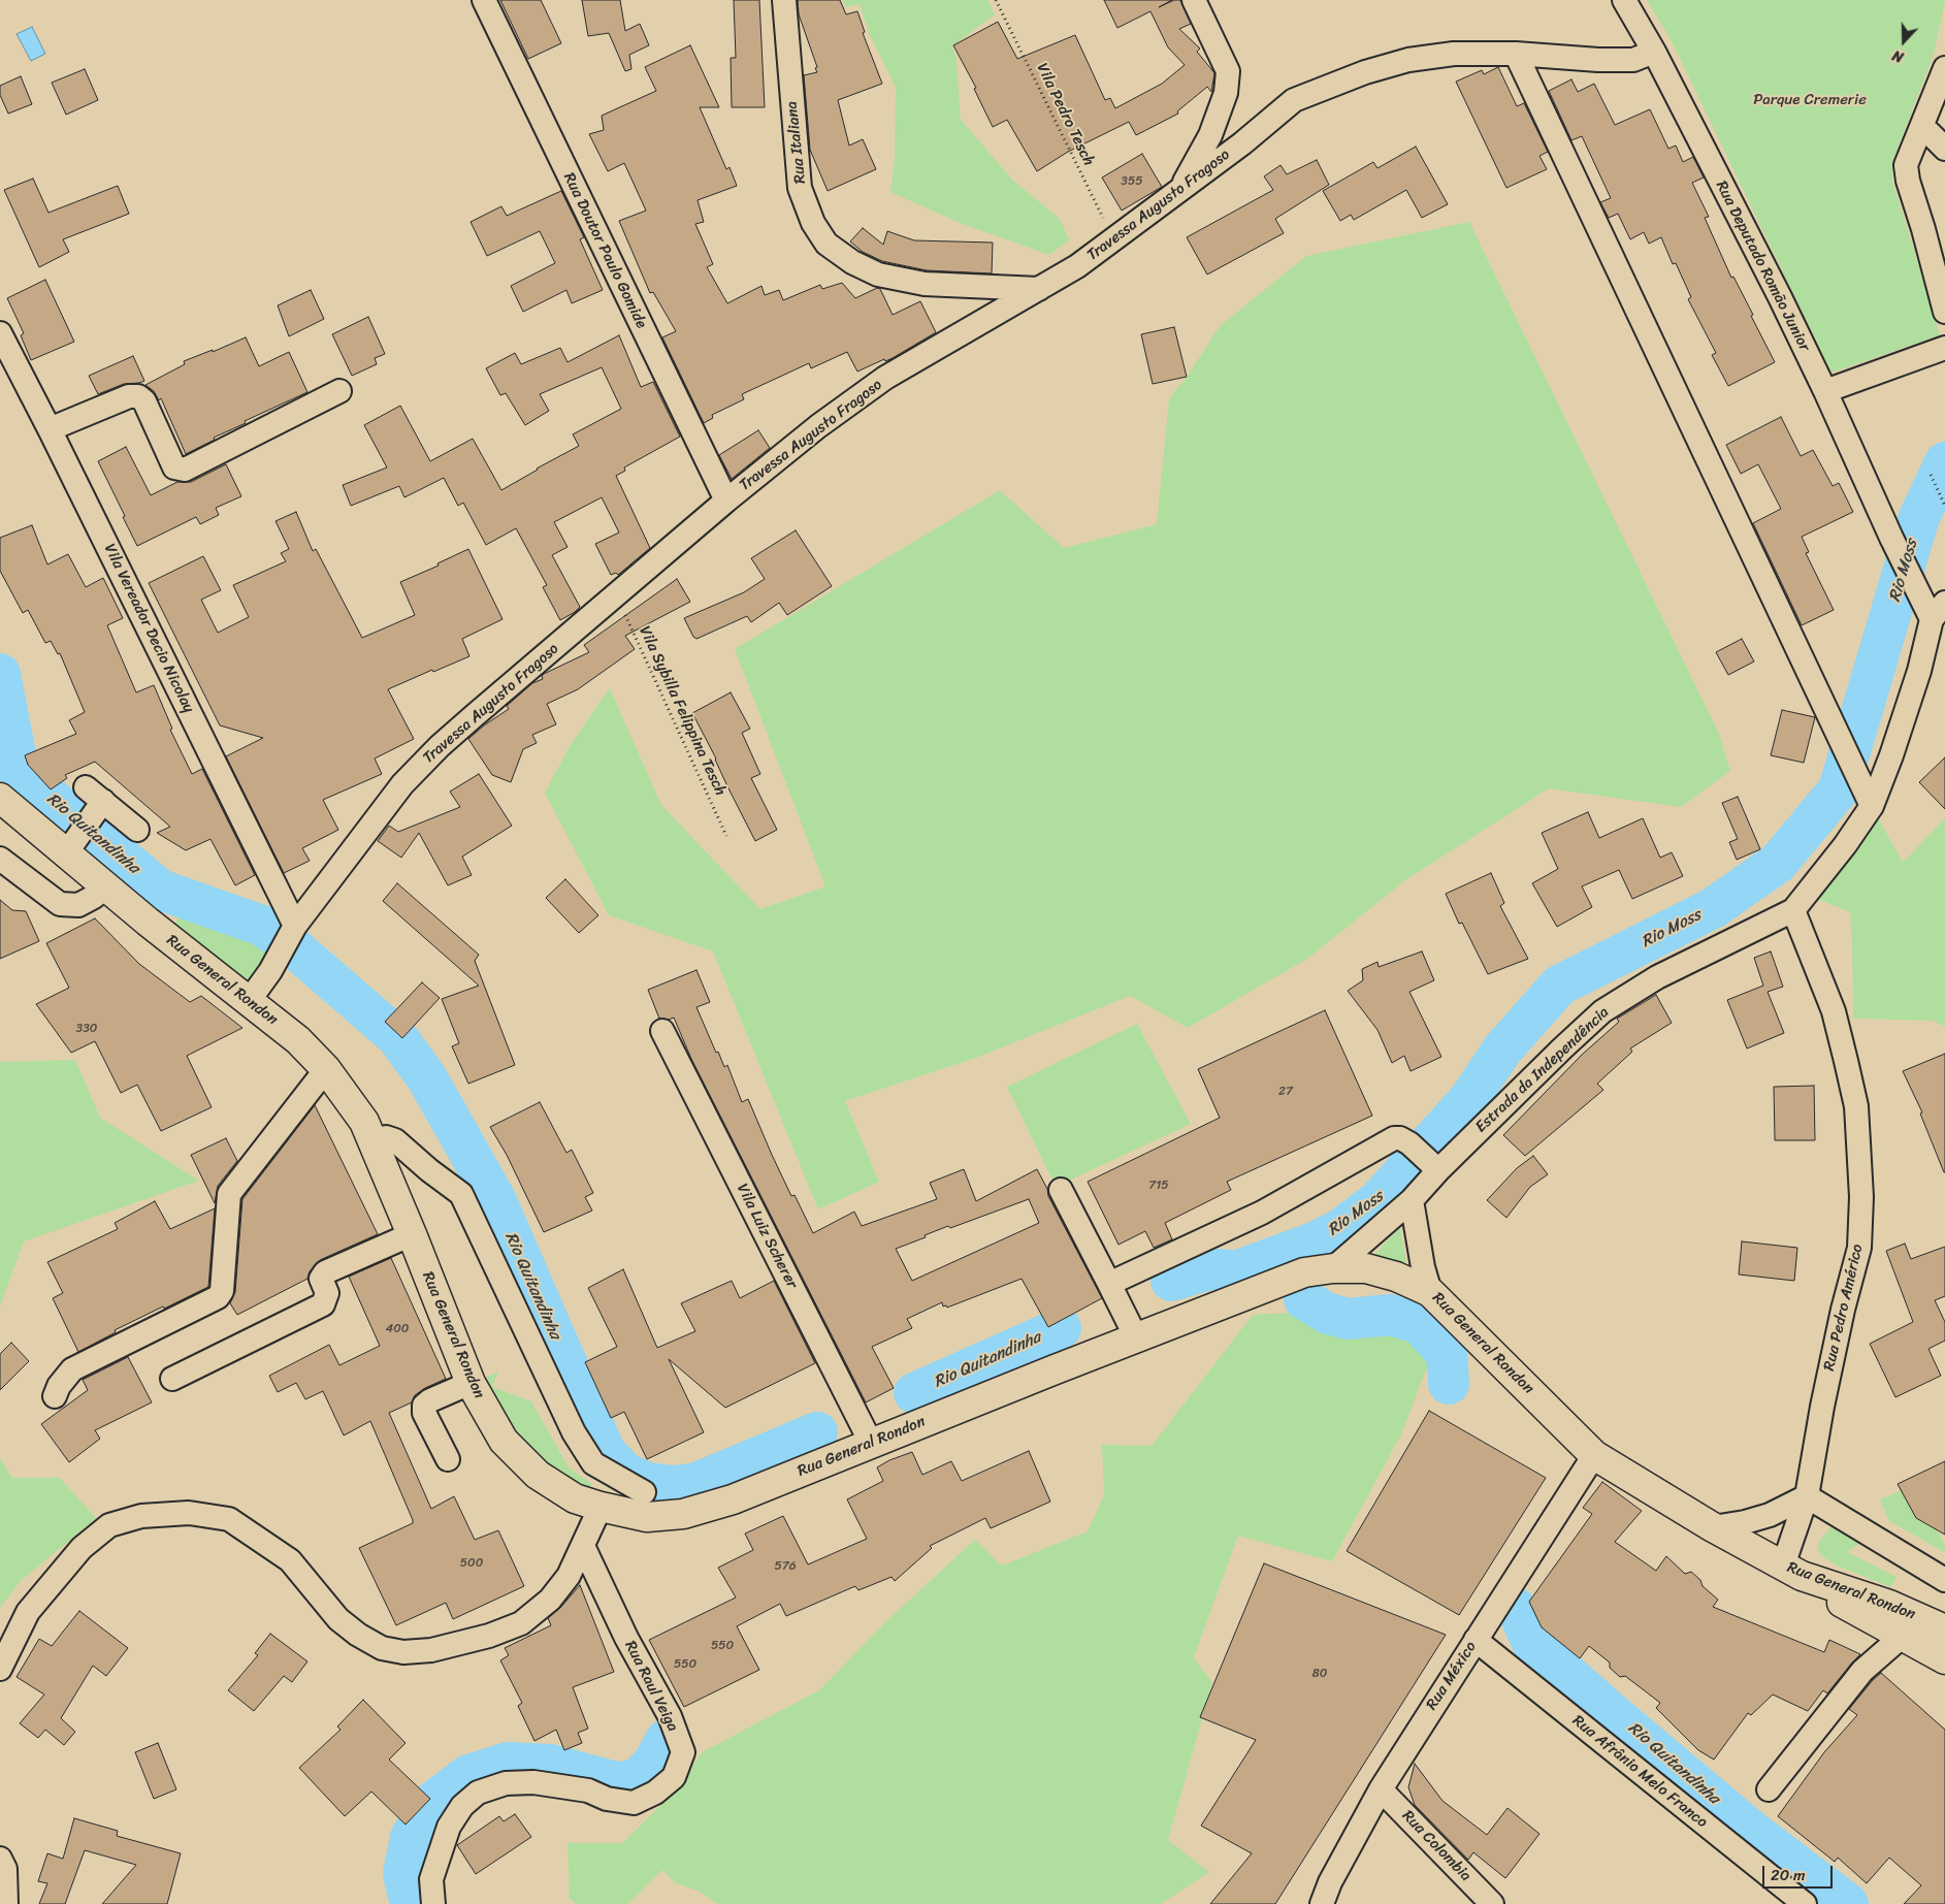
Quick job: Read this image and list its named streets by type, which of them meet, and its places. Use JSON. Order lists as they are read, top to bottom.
{
  "streets": {
    "main road": ["Rua General Rondon"],
    "street": [
      "Rua Italiana",
      "Travessa Augusto Fragoso",
      "Rua Doutor Paulo Gomide",
      "Rua Deputado Romão Junior",
      "Vila Vereador Decio Nicolay",
      "Estrada da Independência",
      "Vila Luiz Scherer",
      "Rua Pedro Américo",
      "Rua México",
      "Rua Raul Veiga",
      "Rua Afrânio Melo Franco",
      "Rua Colombia"
    ],
    "path": ["Vila Pedro Tesch", "Vila Sybilla Felippina Tesch"]
  },
  "crossings": [
    ["Vila Pedro Tesch", "Travessa Augusto Fragoso"],
    ["Rua Italiana", "Travessa Augusto Fragoso"],
    ["Travessa Augusto Fragoso", "Rua Doutor Paulo Gomide"],
    ["Travessa Augusto Fragoso", "Rua Deputado Romão Junior"],
    ["Travessa Augusto Fragoso", "Vila Vereador Decio Nicolay"],
    ["Travessa Augusto Fragoso", "Vila Sybilla Felippina Tesch"],
    ["Travessa Augusto Fragoso", "Rua General Rondon"],
    ["Rua Deputado Romão Junior", "Estrada da Independência"],
    ["Rua General Rondon", "Estrada da Independência"],
    ["Rua General Rondon", "Vila Luiz Scherer"],
    ["Rua General Rondon", "Rua Pedro Américo"],
    ["Rua General Rondon", "Rua México"],
    ["Estrada da Independência", "Rua Pedro Américo"],
    ["Rua México", "Rua Afrânio Melo Franco"],
    ["Rua México", "Rua Colombia"]
  ],
  "water": ["Rio Moss", "Rio Quitandinha"],
  "parks": ["Parque Cremerie"],
  "house_numbers": [
    "355",
    "330",
    "27",
    "715",
    "400",
    "500",
    "576",
    "550",
    "550",
    "80"
  ],
  "scale_bar": "20 m",
  "north": "bottom"
}
